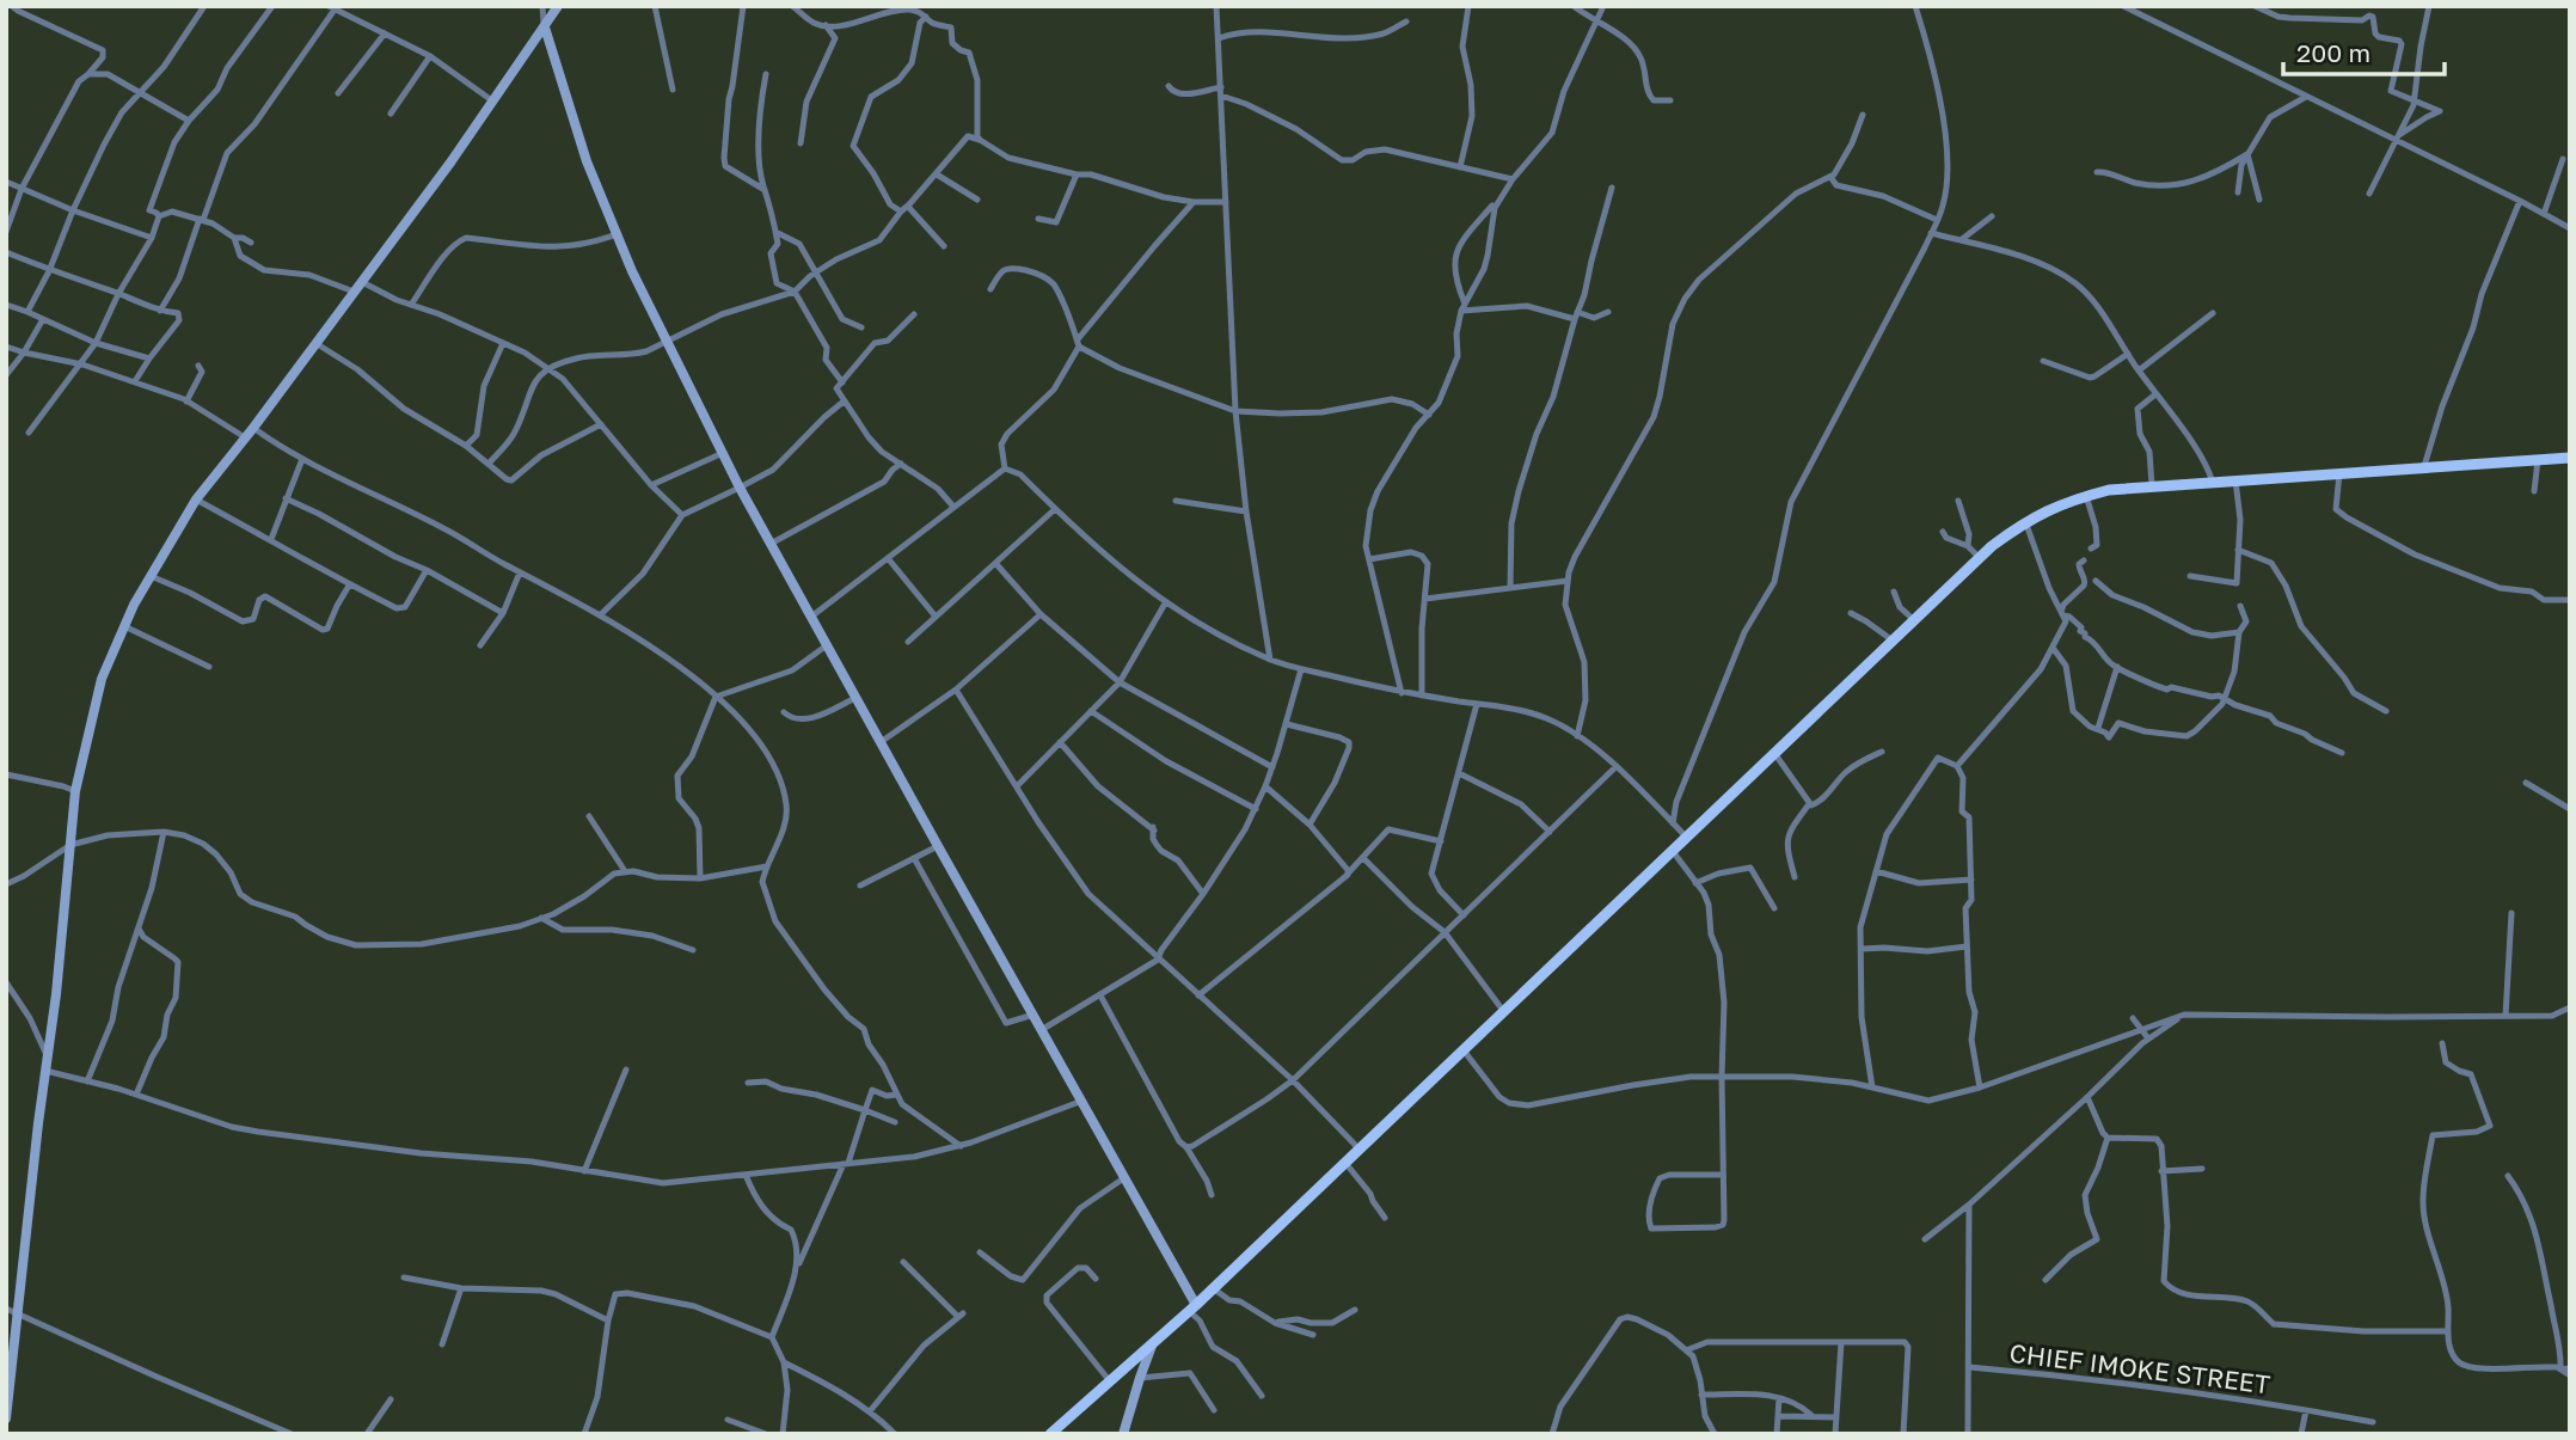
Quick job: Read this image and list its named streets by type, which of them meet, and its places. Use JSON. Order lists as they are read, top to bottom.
{
  "streets": {
    "street": ["CHIEF IMOKE STREET"]
  },
  "scale_bar": "200 m"
}
